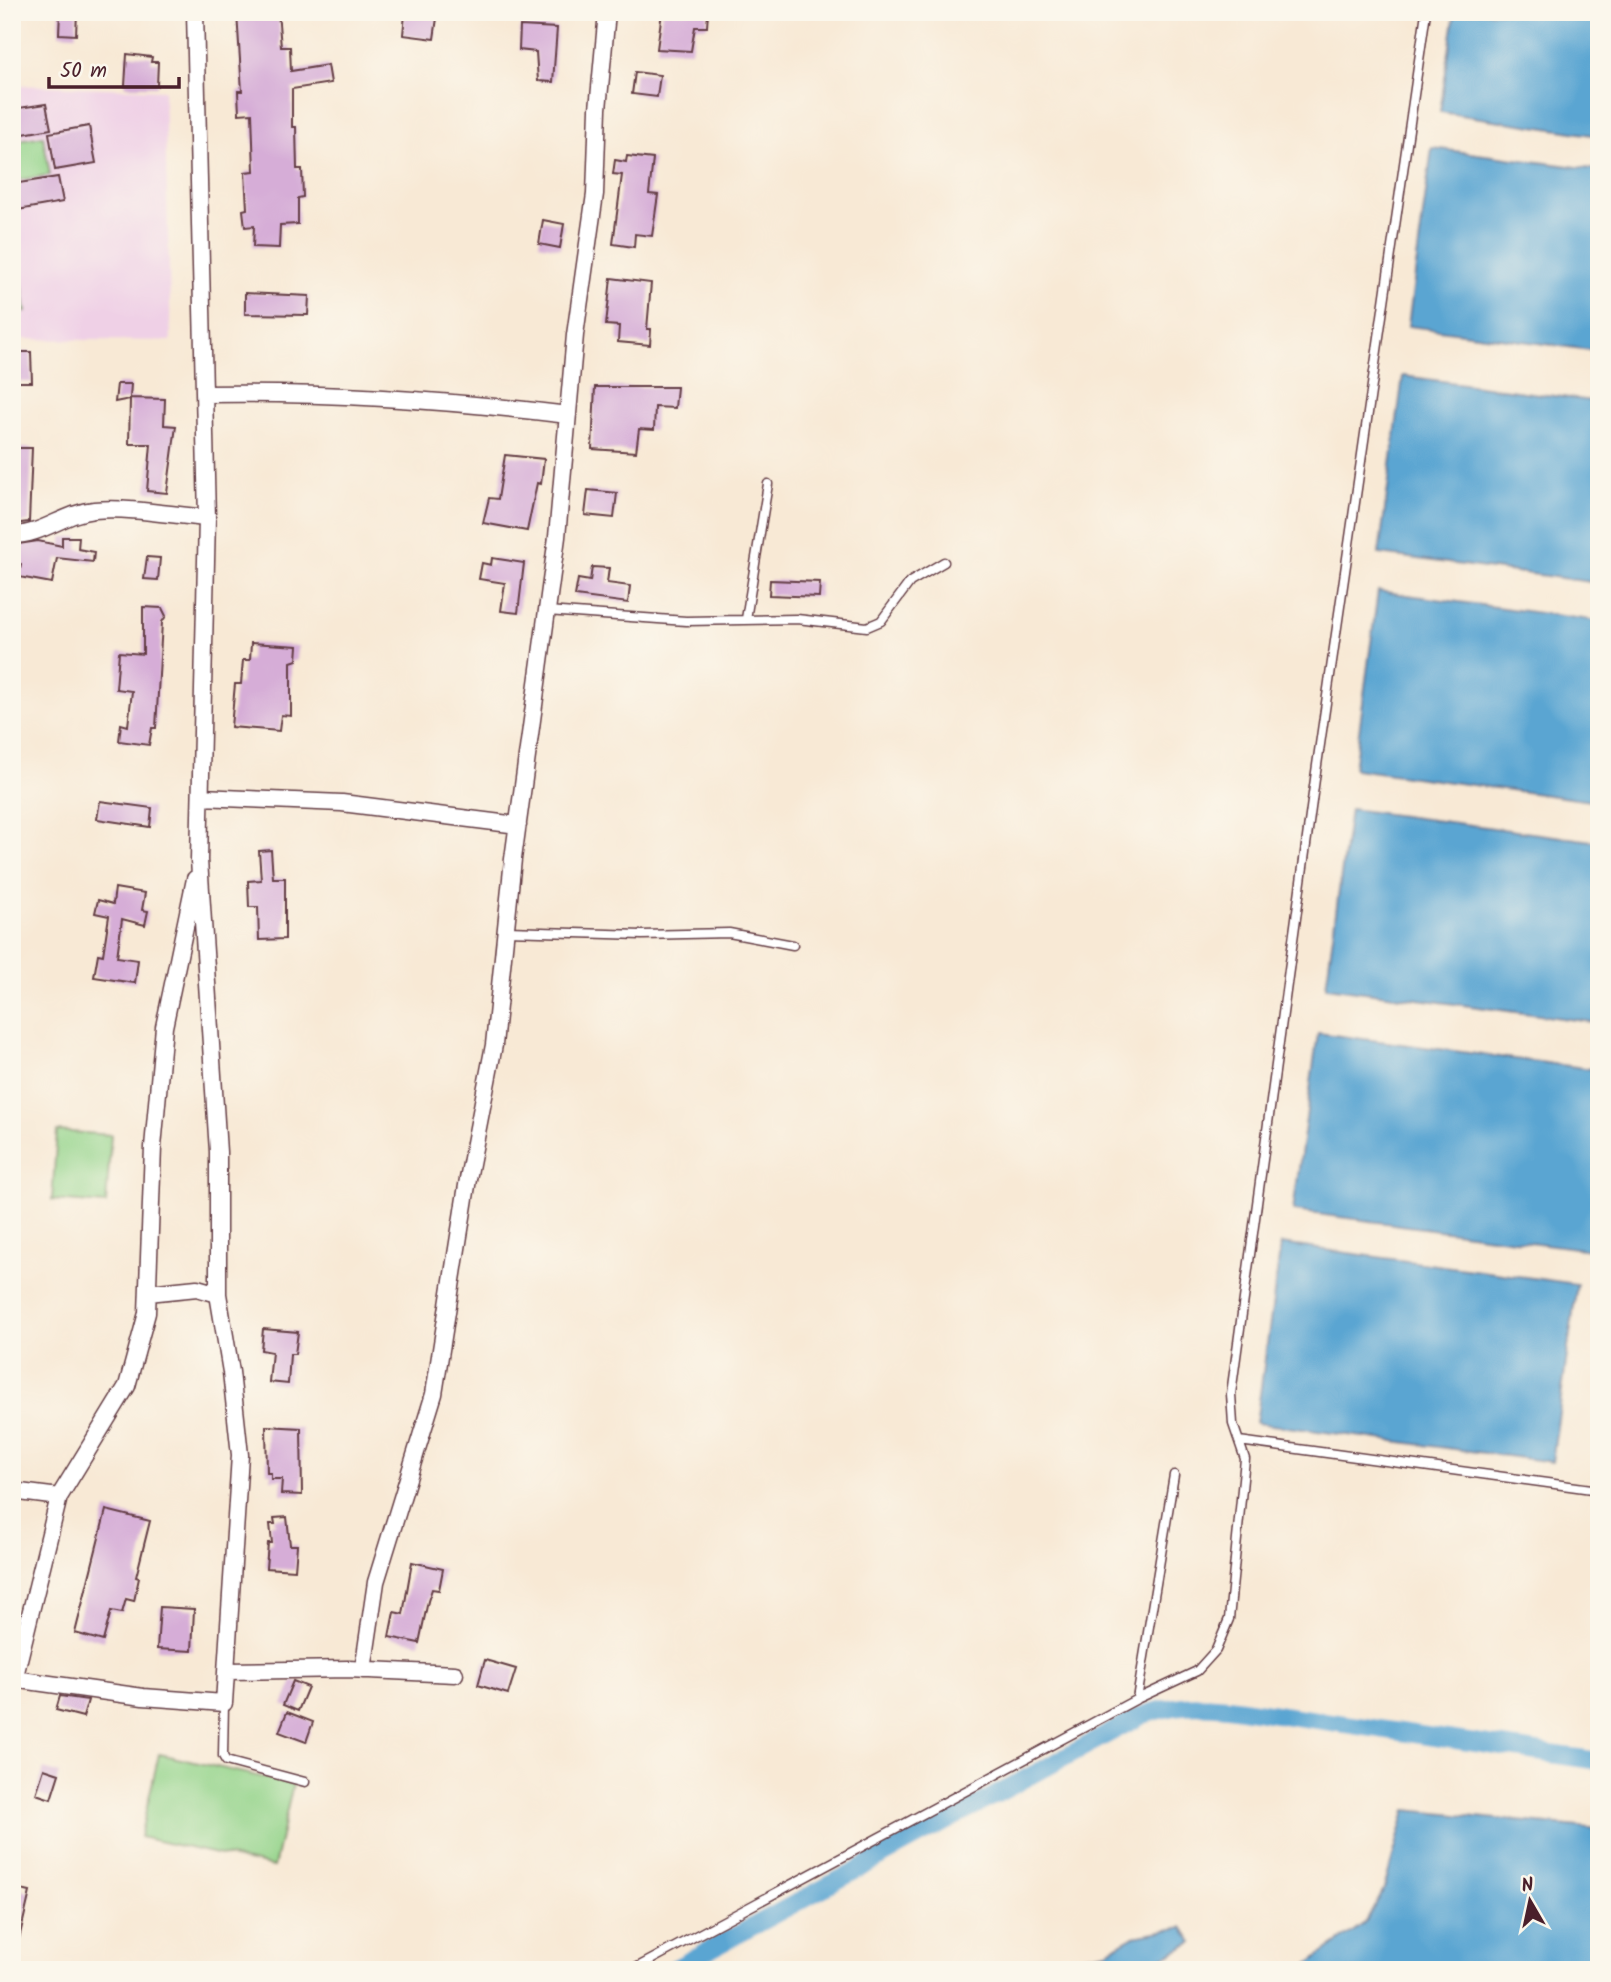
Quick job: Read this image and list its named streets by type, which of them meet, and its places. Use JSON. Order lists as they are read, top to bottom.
{
  "scale_bar": "50 m",
  "north": "top"
}
